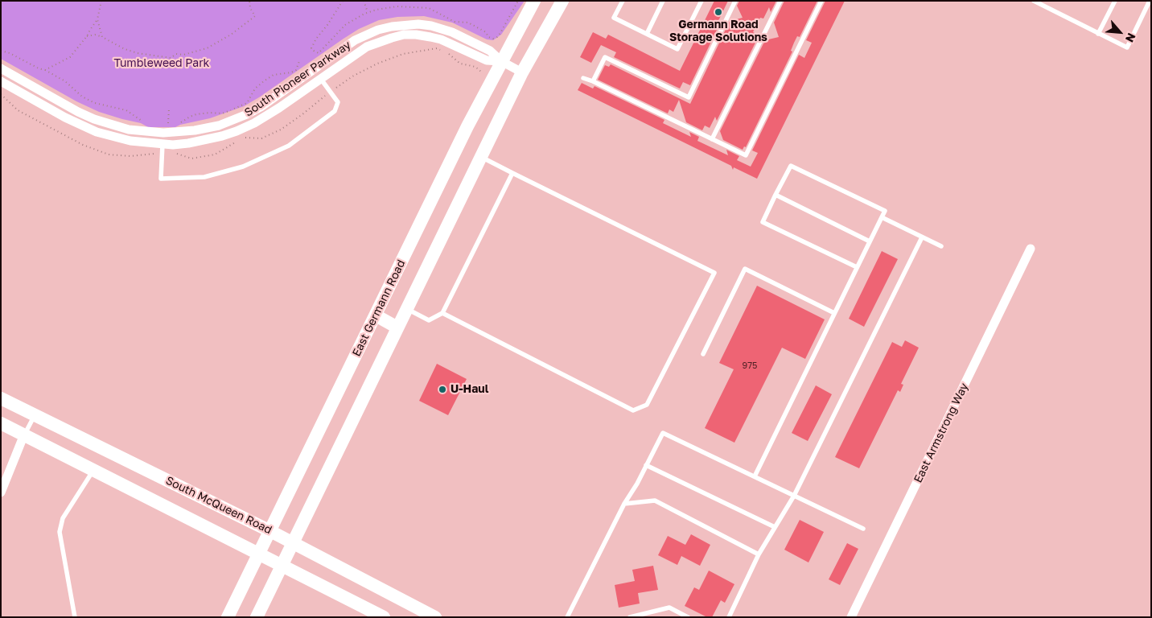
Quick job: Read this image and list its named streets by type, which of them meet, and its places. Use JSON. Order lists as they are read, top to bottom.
{
  "streets": {
    "main road": ["East Germann Road", "South McQueen Road"],
    "street": ["South Pioneer Parkway", "East Armstrong Way"]
  },
  "crossings": [
    ["South Pioneer Parkway", "East Germann Road"],
    ["East Germann Road", "South McQueen Road"]
  ],
  "parks": ["Tumbleweed Park"],
  "places": ["Germann Road Storage Solutions", "U-Haul"],
  "house_numbers": ["975"],
  "north": "bottom right"
}
